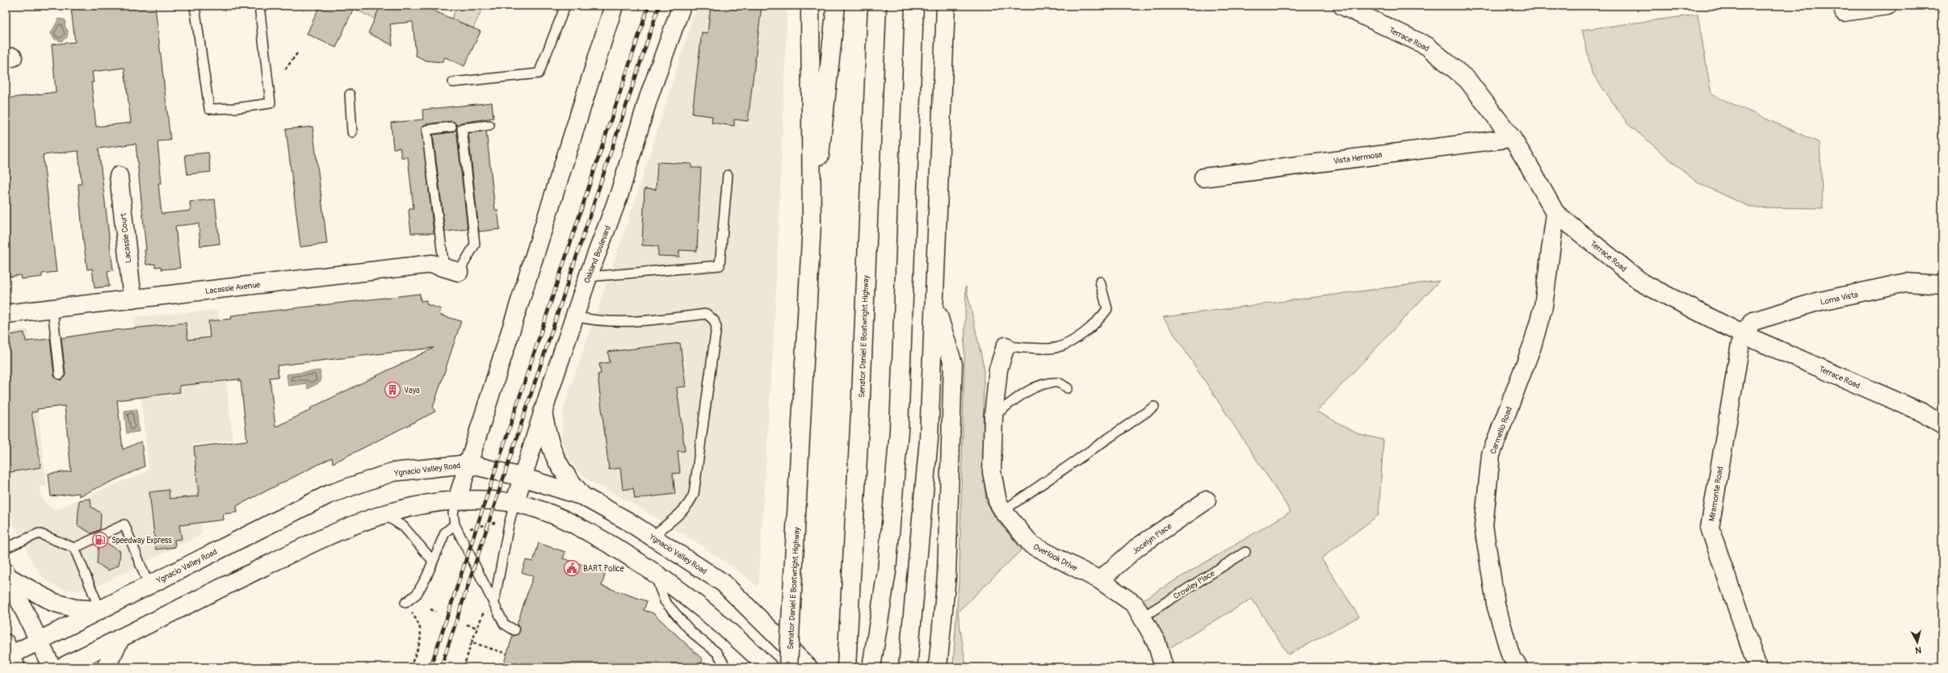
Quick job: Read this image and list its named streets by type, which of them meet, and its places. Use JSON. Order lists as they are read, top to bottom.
{
  "streets": {
    "main road": [
      "Terrace Road",
      "Vista Hermosa",
      "Lacassie Court",
      "Oakland Boulevard",
      "Lacassie Avenue",
      "Loma Vista",
      "Senator Daniel E Boatwright Highway",
      "Carmello Road",
      "Ygnacio Valley Road",
      "Miramonte Road",
      "Jocelyn Place",
      "Overlook Drive"
    ],
    "lane": ["Crowley Place"]
  },
  "crossings": [
    ["Terrace Road", "Vista Hermosa"],
    ["Terrace Road", "Loma Vista"],
    ["Terrace Road", "Carmello Road"],
    ["Terrace Road", "Miramonte Road"],
    ["Lacassie Court", "Lacassie Avenue"],
    ["Oakland Boulevard", "Ygnacio Valley Road"],
    ["Loma Vista", "Miramonte Road"],
    ["Jocelyn Place", "Overlook Drive"],
    ["Overlook Drive", "Crowley Place"]
  ],
  "places": {
    "building": ["Vaya"],
    "fuel station": ["Speedway Express"],
    "public building": ["BART Police"]
  },
  "north": "bottom"
}
